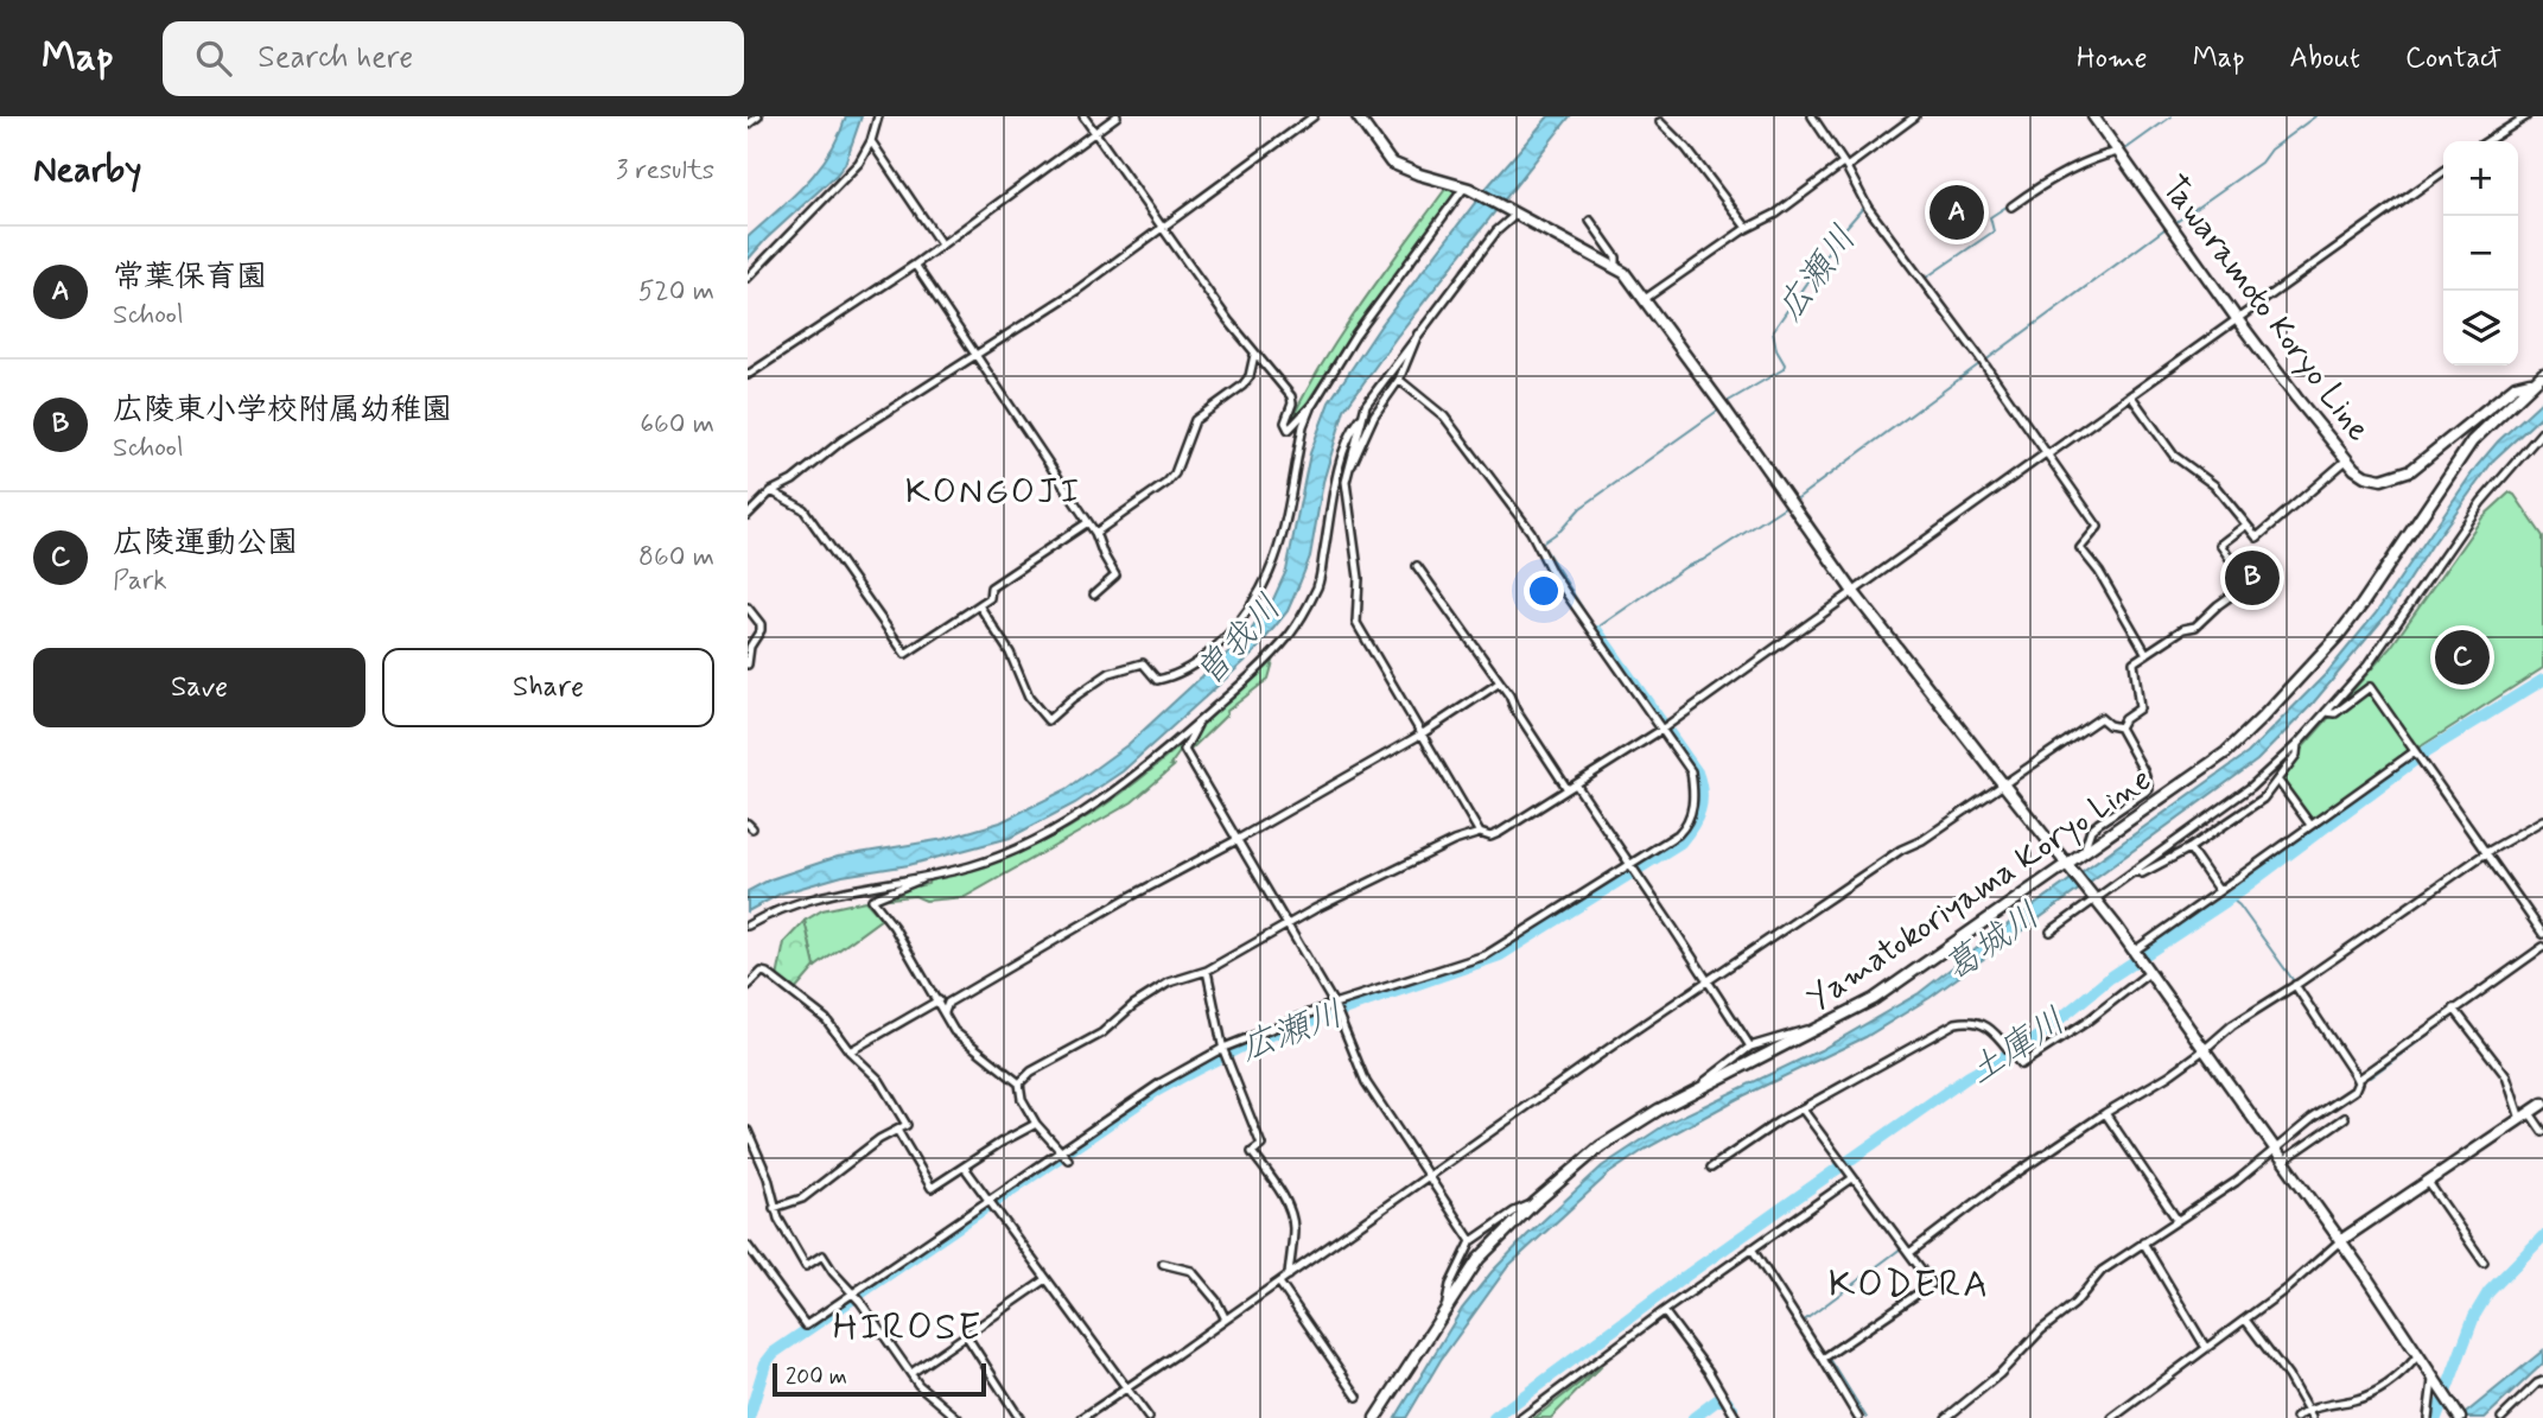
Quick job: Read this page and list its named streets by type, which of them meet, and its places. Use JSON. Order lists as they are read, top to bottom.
{
  "streets": {
    "main road": ["Tawaramoto Koryo Line", "Yamatokoriyama Koryo Line"]
  },
  "crossings": [
    ["Tawaramoto Koryo Line", "Yamatokoriyama Koryo Line"]
  ],
  "districts": ["KONGOJI", "KODERA", "HIROSE"],
  "water": [
    "広瀬川",
    "曽我川",
    "葛城川",
    "土庫川"
  ],
  "scale_bar": "200 m",
  "page": {
    "header": "Map",
    "search": "Search here",
    "nav": [
      "Home",
      "Map",
      "About",
      "Contact"
    ],
    "heading": ["Nearby", "3 results"],
    "map_buttons": ["+", "−"],
    "pins": ["A", "B", "C"],
    "list": [
      {
        "mark": "A",
        "name": "常葉保育園",
        "note": "School",
        "value": "520 m"
      },
      {
        "mark": "B",
        "name": "広陵東小学校附属幼稚園",
        "note": "School",
        "value": "660 m"
      },
      {
        "mark": "C",
        "name": "広陵運動公園",
        "note": "Park",
        "value": "860 m"
      }
    ],
    "buttons": ["Save", "Share"],
    "scale": "200 m"
  }
}
